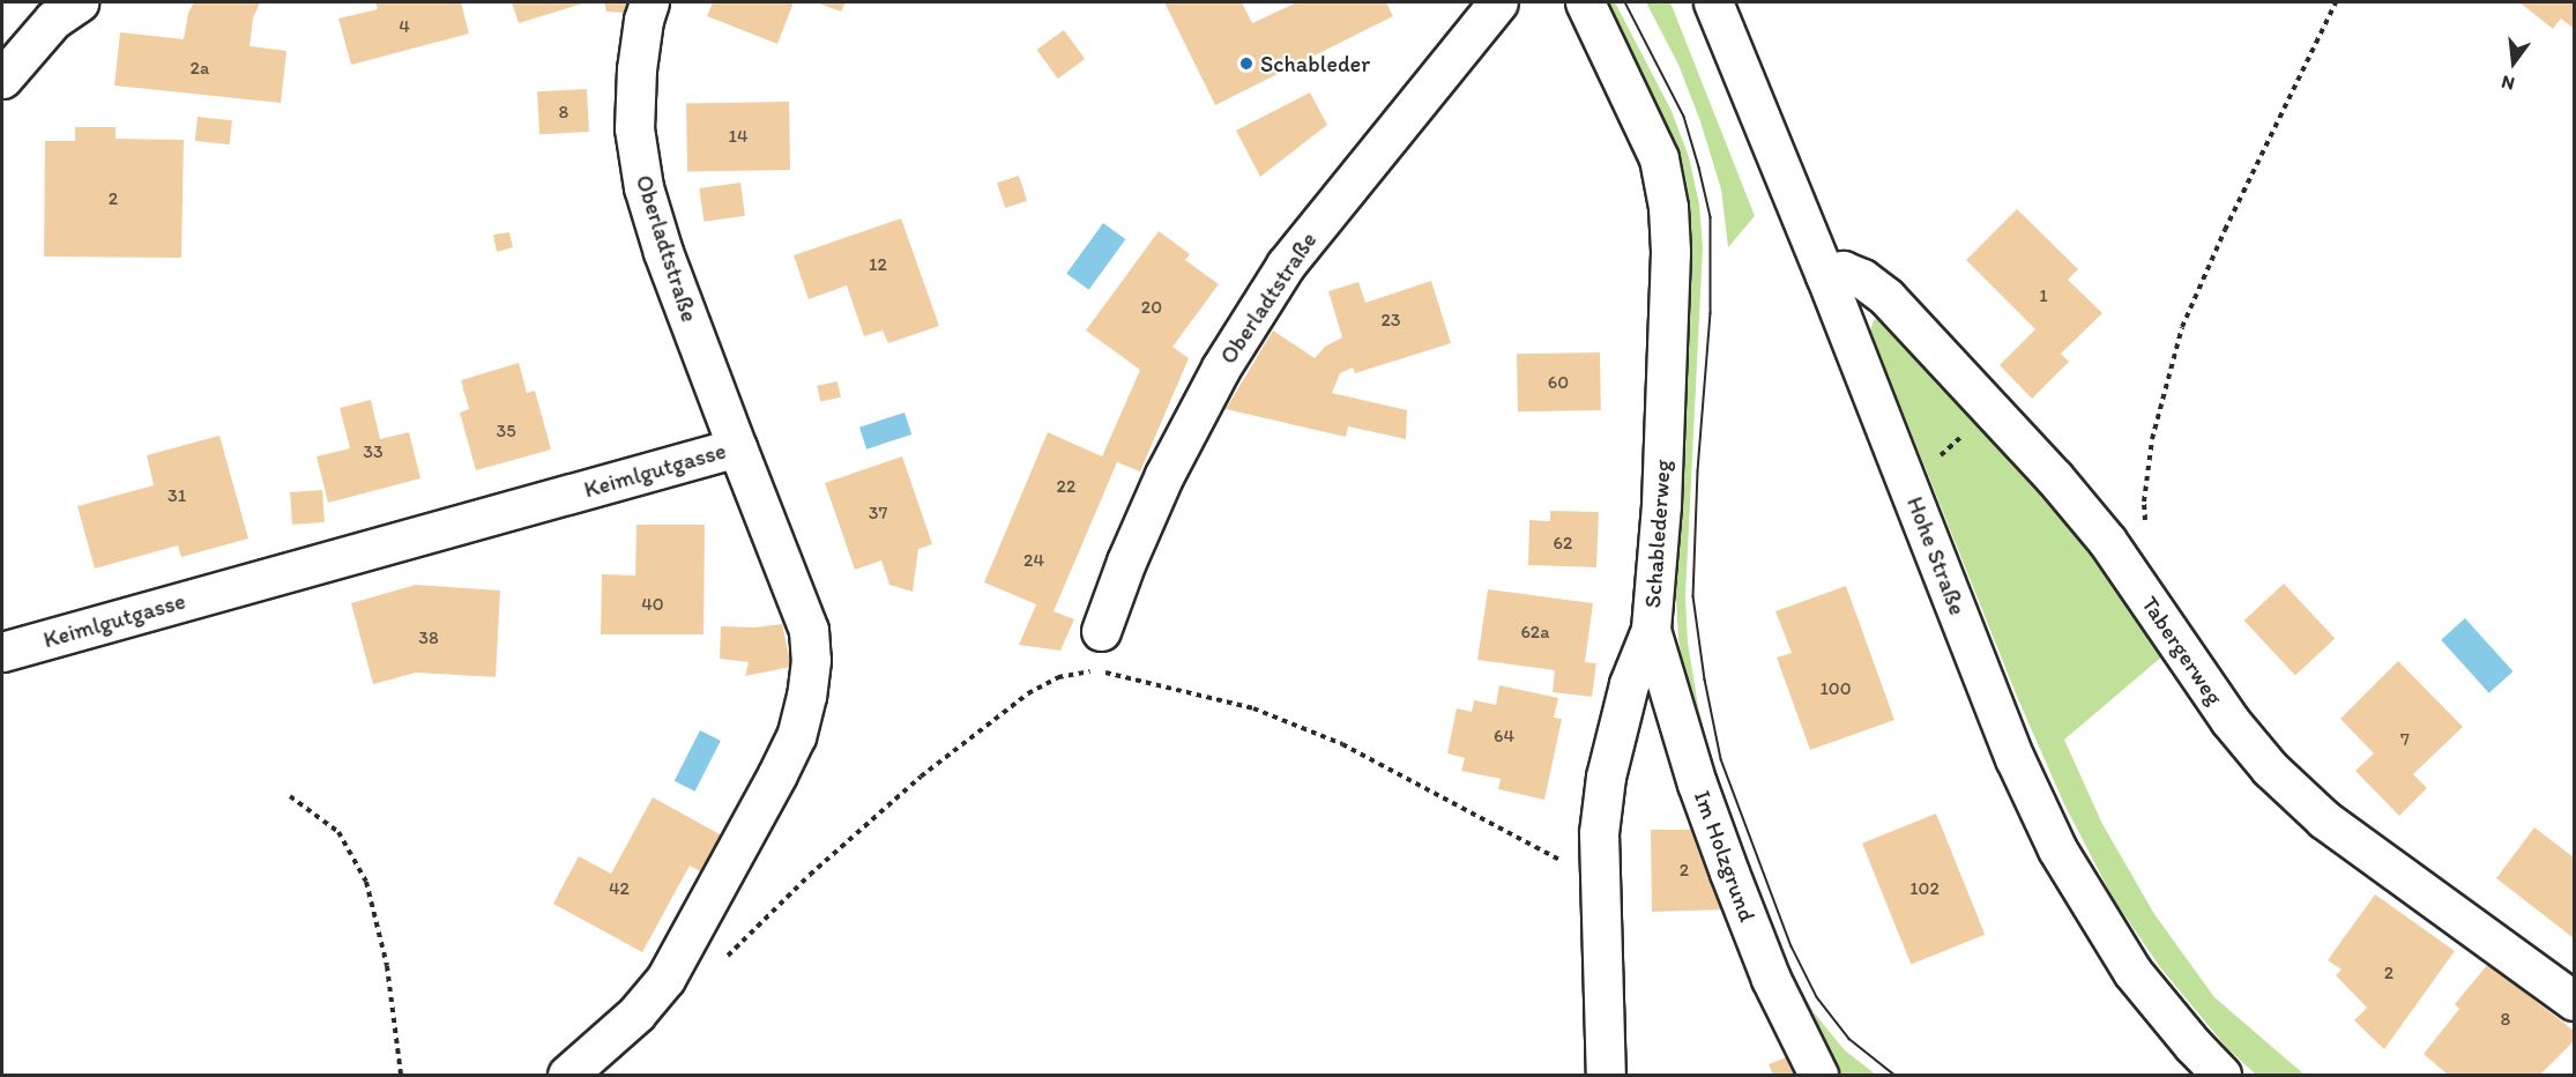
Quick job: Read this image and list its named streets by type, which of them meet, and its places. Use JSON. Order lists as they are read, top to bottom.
{
  "streets": {
    "street": [
      "Oberladtstraße",
      "Keimlgutgasse",
      "Schablederweg",
      "Hohe Straße",
      "Tabergerweg",
      "Im Holzgrund"
    ]
  },
  "crossings": [
    ["Oberladtstraße", "Keimlgutgasse"],
    ["Schablederweg", "Im Holzgrund"],
    ["Hohe Straße", "Tabergerweg"]
  ],
  "places": ["Schableder"],
  "house_numbers": [
    "4",
    "2a",
    "8",
    "14",
    "2",
    "12",
    "1",
    "20",
    "23",
    "60",
    "35",
    "33",
    "22",
    "31",
    "37",
    "62",
    "24",
    "40",
    "62a",
    "38",
    "100",
    "64",
    "7",
    "2",
    "42",
    "102",
    "2",
    "8"
  ],
  "north": "bottom"
}
